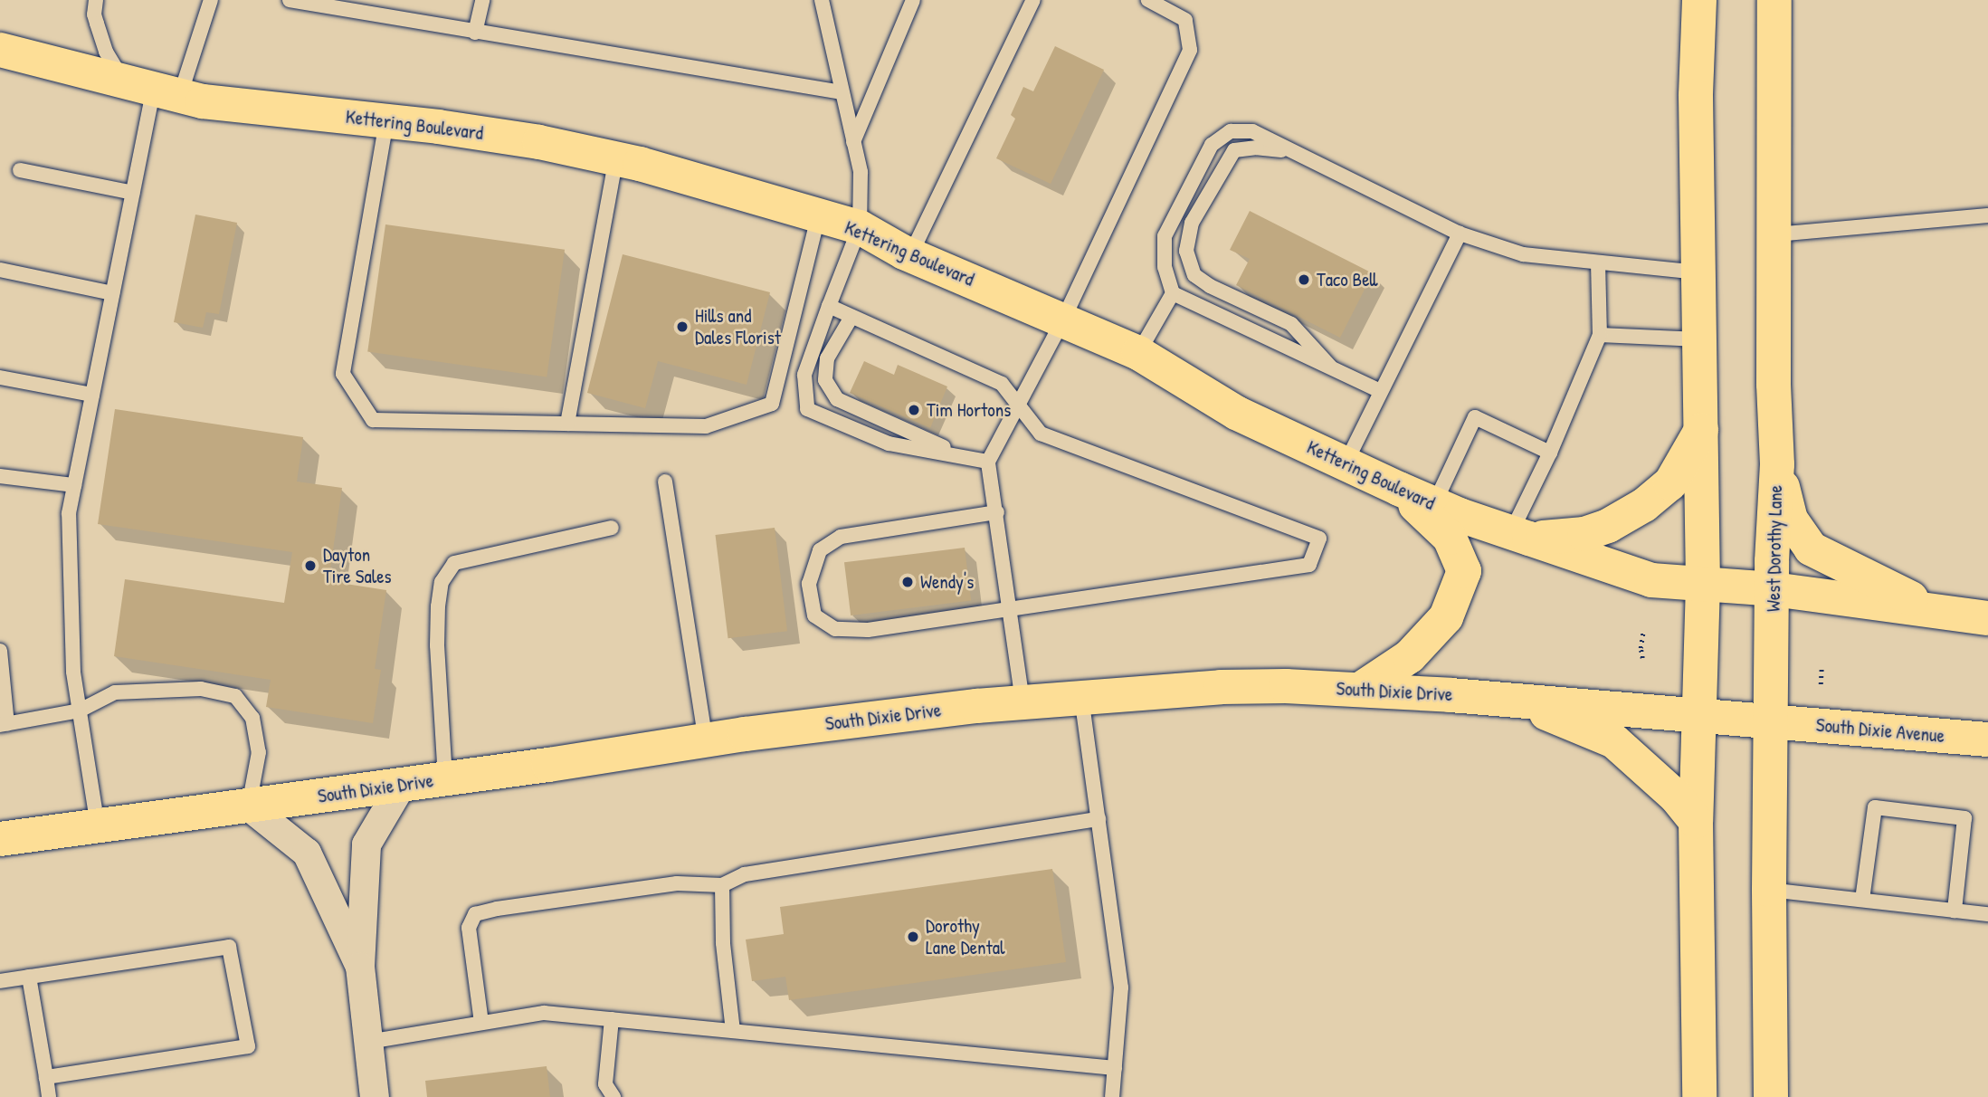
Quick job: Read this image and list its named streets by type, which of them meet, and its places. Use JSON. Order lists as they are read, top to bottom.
{
  "streets": {
    "main road": [
      "Kettering Boulevard",
      "West Dorothy Lane",
      "South Dixie Drive",
      "South Dixie Avenue"
    ]
  },
  "crossings": [
    ["Kettering Boulevard", "West Dorothy Lane"],
    ["Kettering Boulevard", "South Dixie Drive"],
    ["West Dorothy Lane", "South Dixie Drive"],
    ["West Dorothy Lane", "South Dixie Avenue"],
    ["South Dixie Drive", "South Dixie Avenue"]
  ],
  "places": [
    "Taco Bell",
    "Hills and Dales Florist",
    "Tim Hortons",
    "Dayton Tire Sales",
    "Wendy's",
    "Dorothy Lane Dental"
  ]
}
